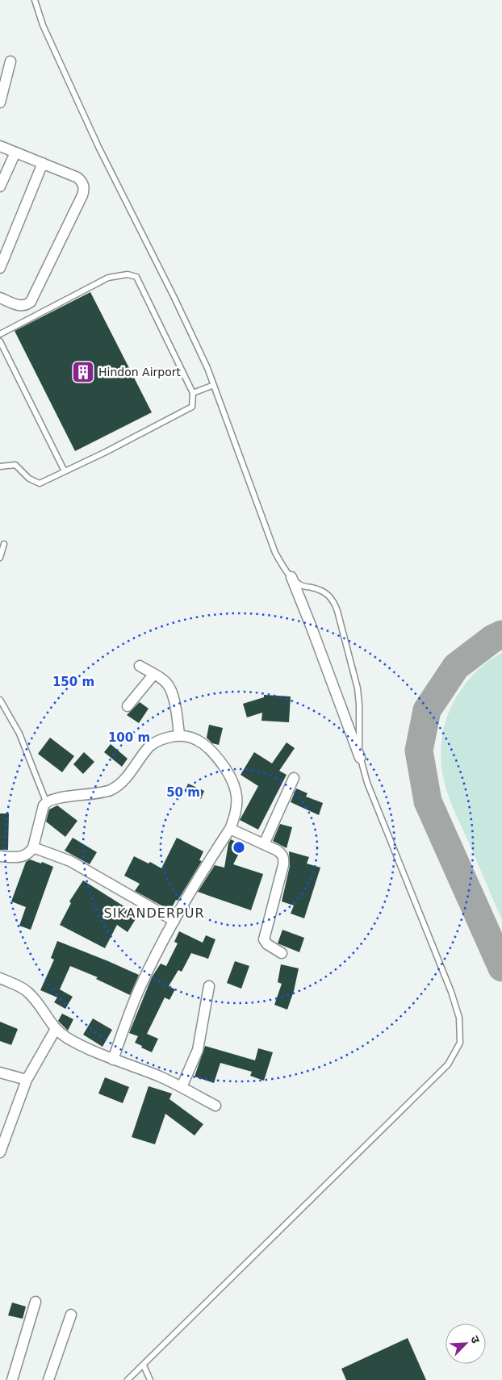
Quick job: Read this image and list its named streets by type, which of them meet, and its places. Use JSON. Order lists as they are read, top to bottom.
{
  "districts": ["SIKANDERPUR"],
  "places": {
    "building": ["Hindon Airport"]
  },
  "north": "top right",
  "rings": ["150 m", "100 m", "50 m"]
}
